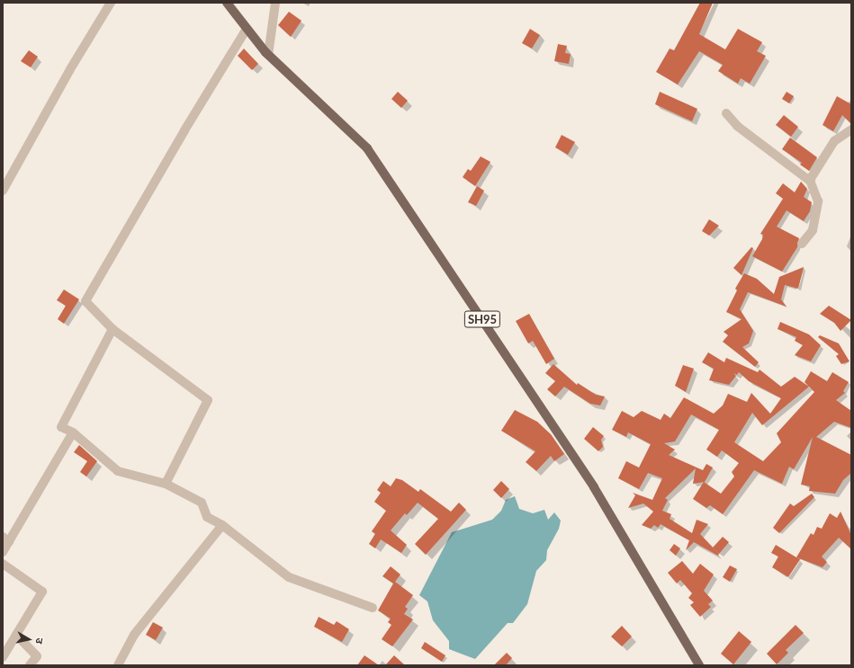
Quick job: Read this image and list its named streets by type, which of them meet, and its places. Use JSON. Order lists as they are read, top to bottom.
{
  "streets": {
    "main road": ["SH95"]
  },
  "north": "right"
}
